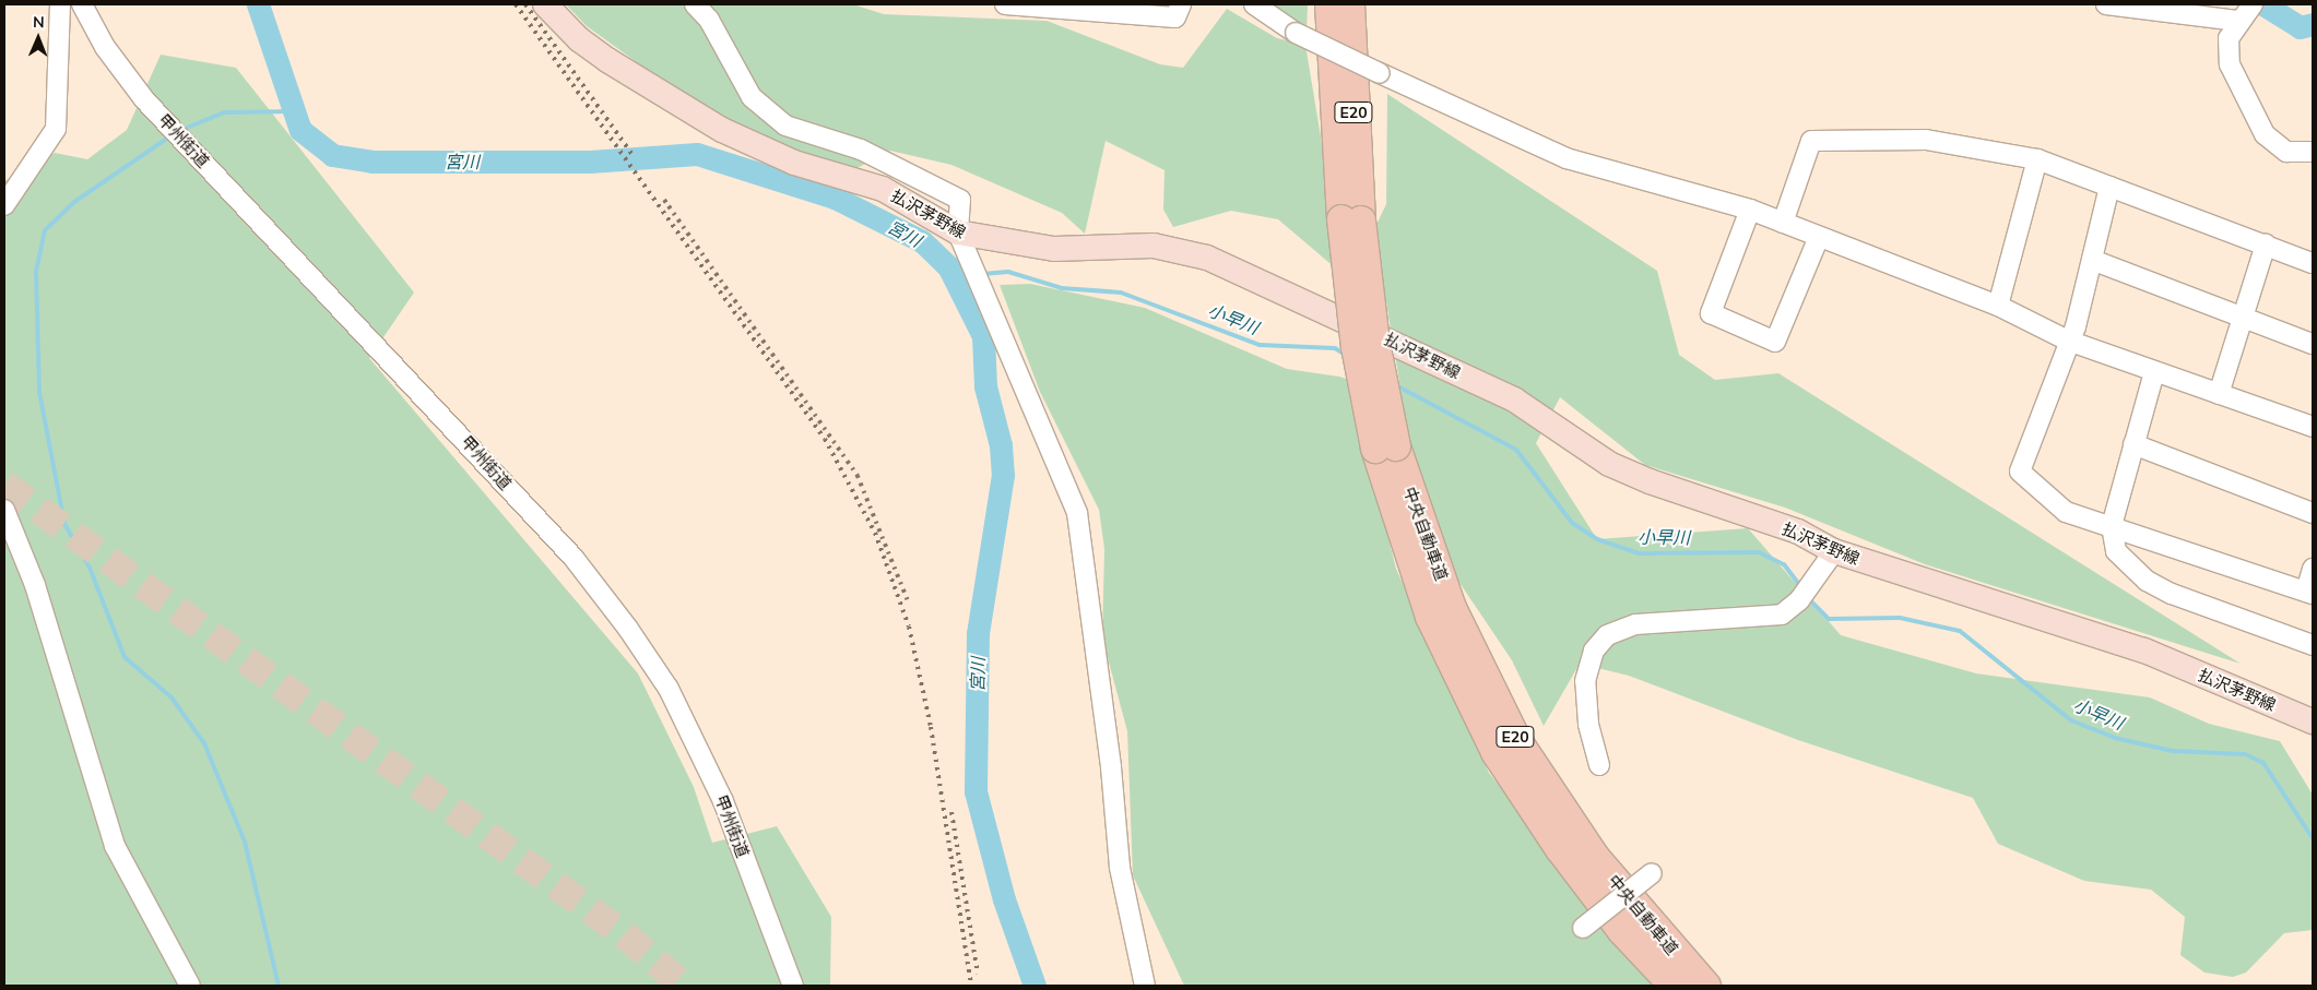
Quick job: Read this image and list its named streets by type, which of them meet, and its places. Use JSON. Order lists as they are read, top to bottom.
{
  "streets": {
    "highway": ["E20", "中央自動車道"],
    "main road": ["払沢茅野線"],
    "street": ["甲州街道"]
  },
  "water": ["宮川", "小早川"],
  "north": "top"
}
